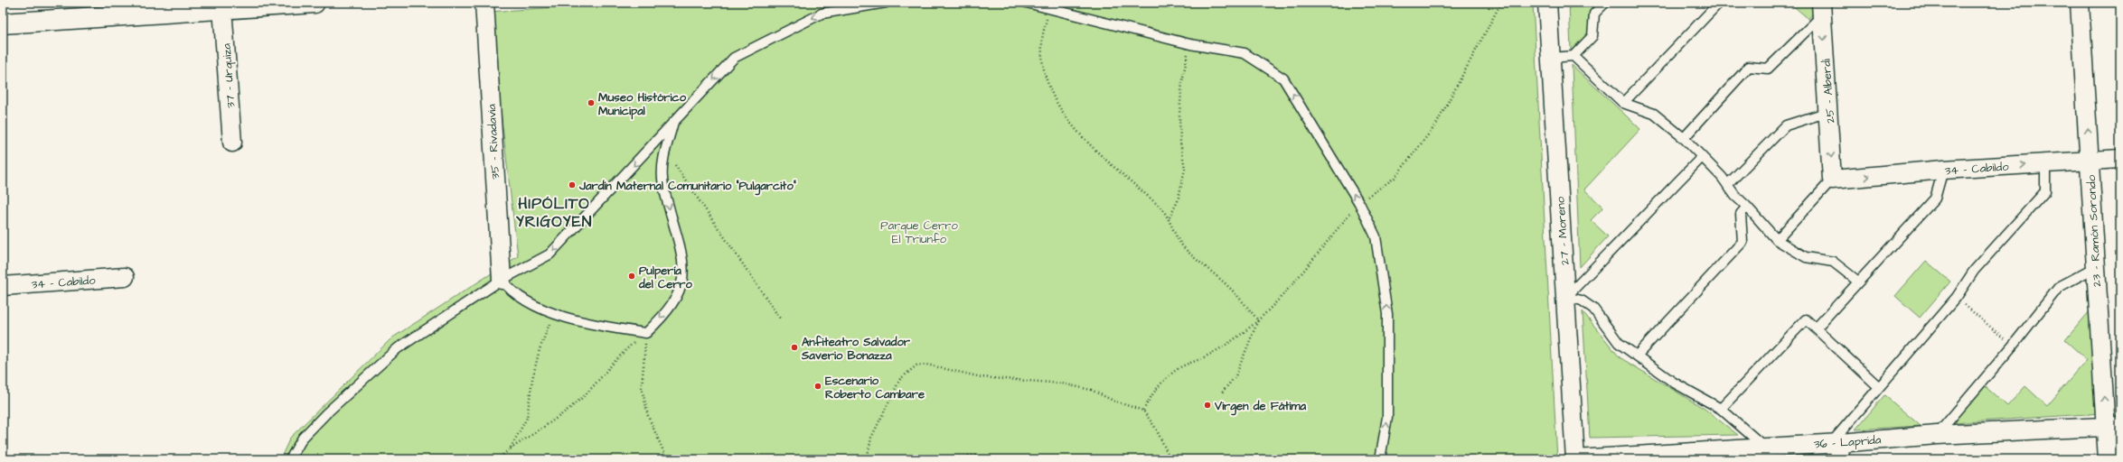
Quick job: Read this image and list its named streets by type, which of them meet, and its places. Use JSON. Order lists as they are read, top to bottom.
{
  "streets": {
    "street": [
      "37 - Urquiza",
      "25 - Alberdi",
      "35 - Rivadavia",
      "34 - Cabildo",
      "27 - Moreno",
      "23 - Ramón Sorondo",
      "36 - Laprida"
    ]
  },
  "crossings": [
    ["25 - Alberdi", "34 - Cabildo"],
    ["34 - Cabildo", "23 - Ramón Sorondo"],
    ["27 - Moreno", "36 - Laprida"],
    ["23 - Ramón Sorondo", "36 - Laprida"]
  ],
  "one_way": ["25 - Alberdi", "34 - Cabildo", "23 - Ramón Sorondo"],
  "districts": ["HIPÓLITO YRIGOYEN"],
  "parks": ["Parque Cerro El Triunfo"],
  "places": [
    "Museo Histórico Municipal",
    "Jardín Maternal Comunitario \"Pulgarcito\"",
    "Pulpería del Cerro",
    "Anfiteatro Salvador Saverio Bonazza",
    "Escenario Roberto Cambare",
    "Virgen de Fátima"
  ]
}
